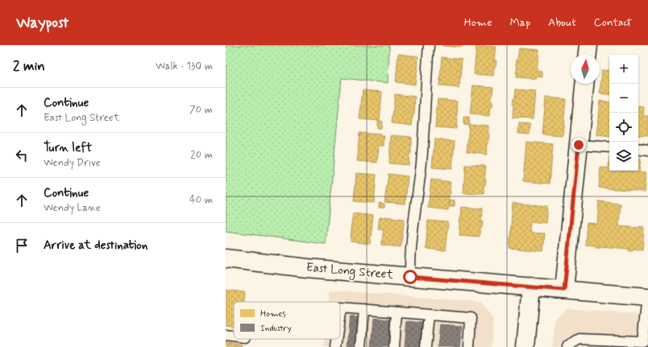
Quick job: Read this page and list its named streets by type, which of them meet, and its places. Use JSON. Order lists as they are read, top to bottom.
{
  "streets": {
    "street": ["East Long Street"]
  },
  "legend": ["Homes", "Industry"],
  "north": "top",
  "page": {
    "header": "Waypost",
    "nav": [
      "Home",
      "Map",
      "About",
      "Contact"
    ],
    "heading": ["2 min", "Walk · 130 m"],
    "map_buttons": ["+", "−"],
    "list": [
      ["Continue", "East Long Street", "70 m"],
      ["Turn left", "Wendy Drive", "20 m"],
      ["Continue", "Wendy Lane", "40 m"],
      "Arrive at destination"
    ]
  }
}
